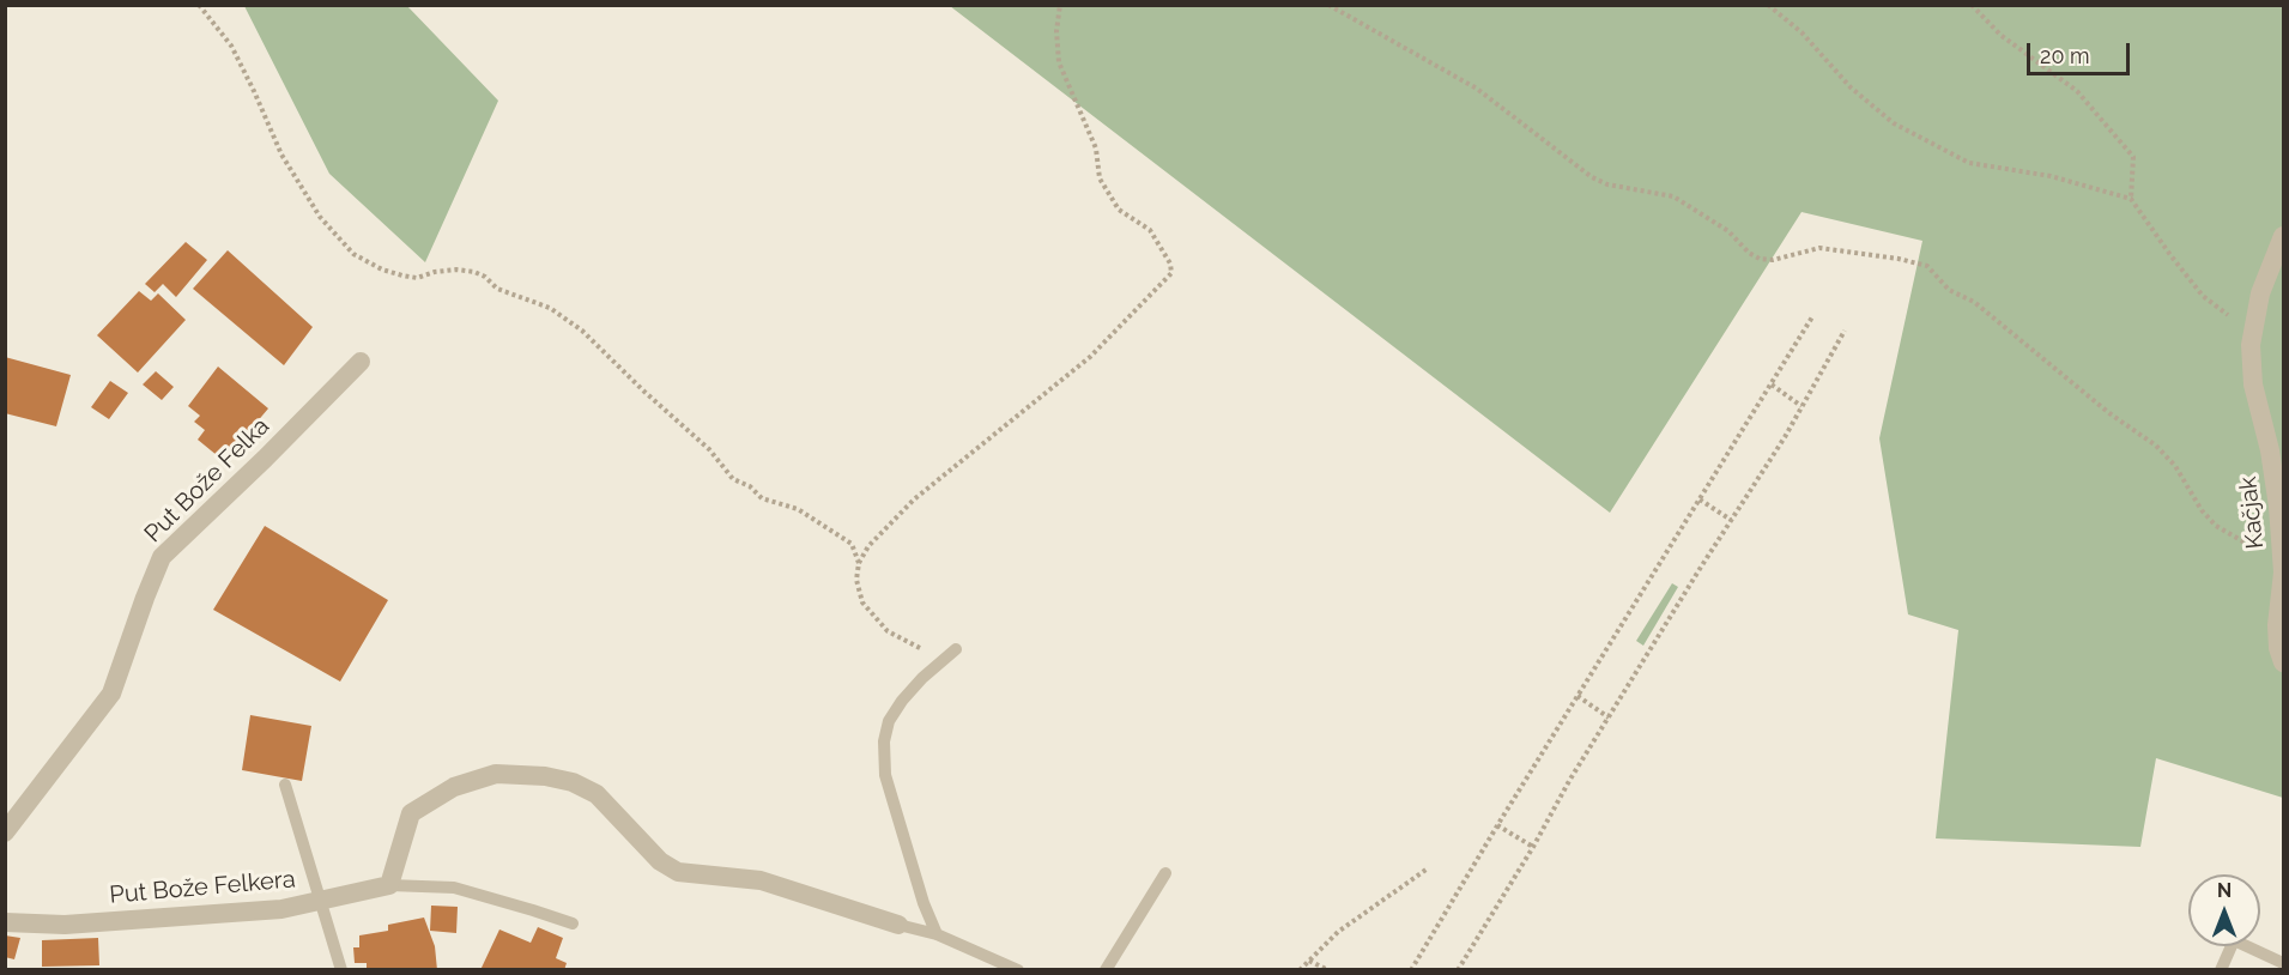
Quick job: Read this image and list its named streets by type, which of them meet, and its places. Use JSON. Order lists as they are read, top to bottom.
{
  "streets": {
    "street": ["Put Bože Felka", "Kačjak", "Put Bože Felkera"]
  },
  "scale_bar": "20 m",
  "north": "top"
}
